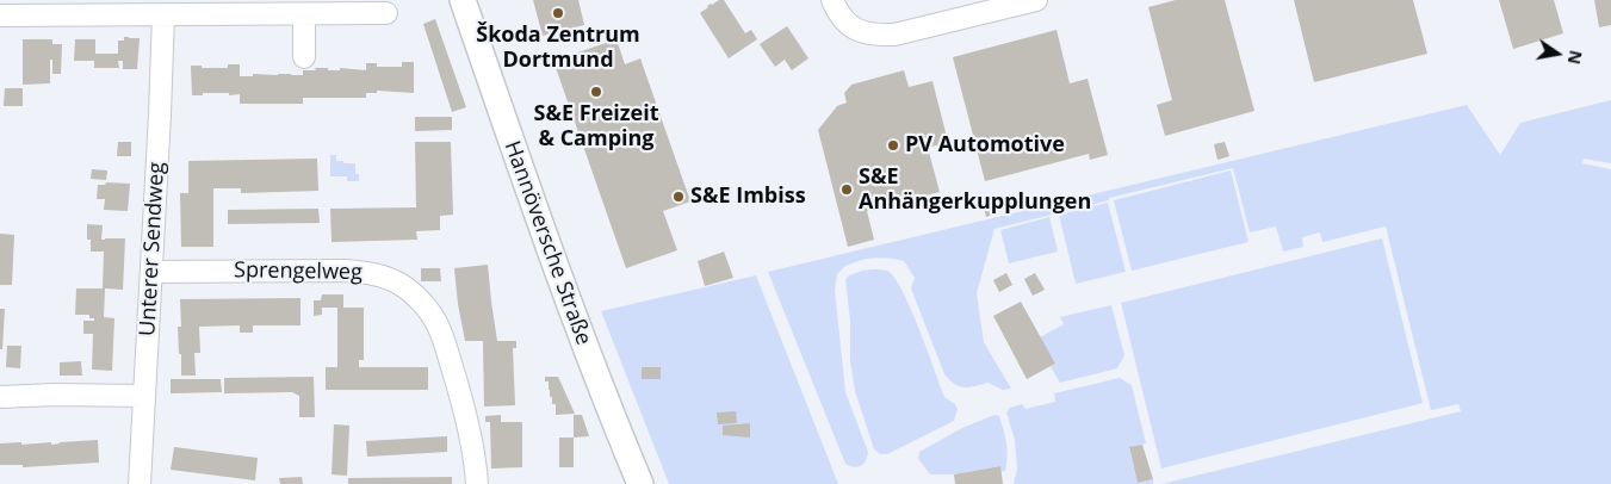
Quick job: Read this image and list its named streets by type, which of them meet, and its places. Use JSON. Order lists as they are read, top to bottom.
{
  "streets": {
    "main road": ["Hannöversche Straße"],
    "street": ["Unterer Sendweg", "Sprengelweg"]
  },
  "crossings": [
    ["Unterer Sendweg", "Sprengelweg"]
  ],
  "places": [
    "Škoda Zentrum Dortmund",
    "S&E Freizeit & Camping",
    "PV Automotive",
    "S&E Anhängerkupplungen",
    "S&E Imbiss"
  ],
  "north": "right"
}
